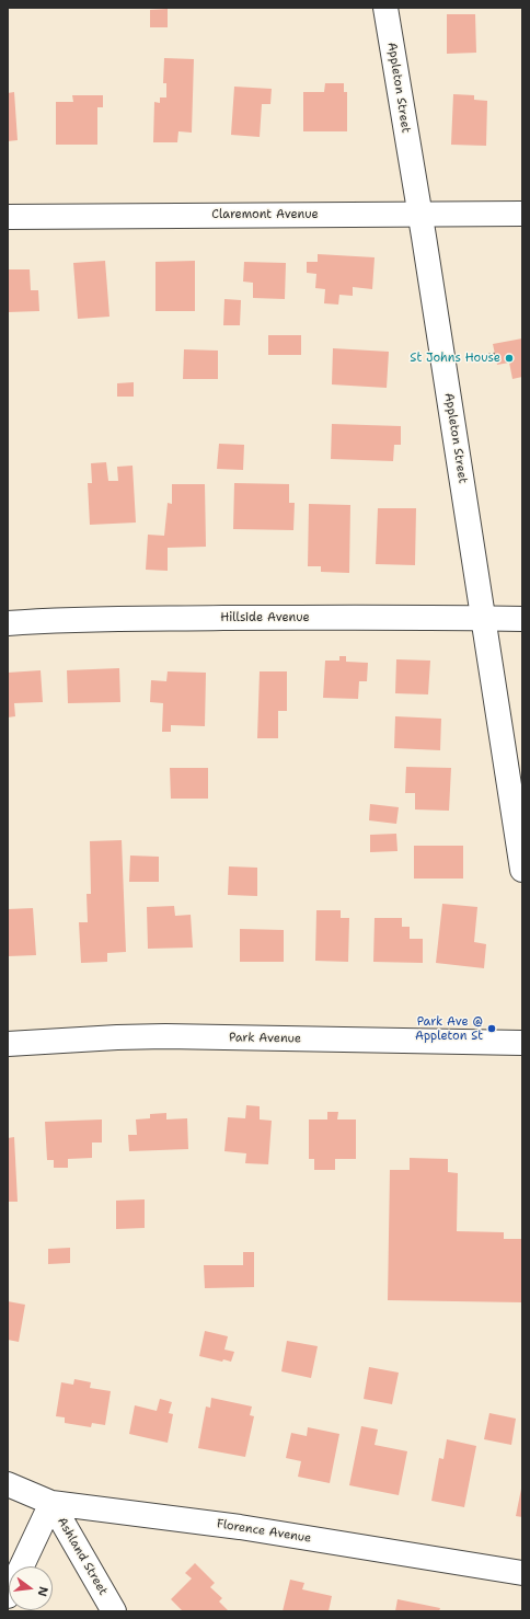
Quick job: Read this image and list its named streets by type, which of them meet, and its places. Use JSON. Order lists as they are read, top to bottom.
{
  "streets": {
    "street": [
      "Appleton Street",
      "Claremont Avenue",
      "Hillside Avenue",
      "Park Avenue",
      "Florence Avenue",
      "Ashland Street"
    ]
  },
  "crossings": [
    ["Appleton Street", "Claremont Avenue"],
    ["Appleton Street", "Hillside Avenue"],
    ["Florence Avenue", "Ashland Street"]
  ],
  "places": ["St Johns House", "Park Ave @ Appleton St"],
  "north": "right"
}
